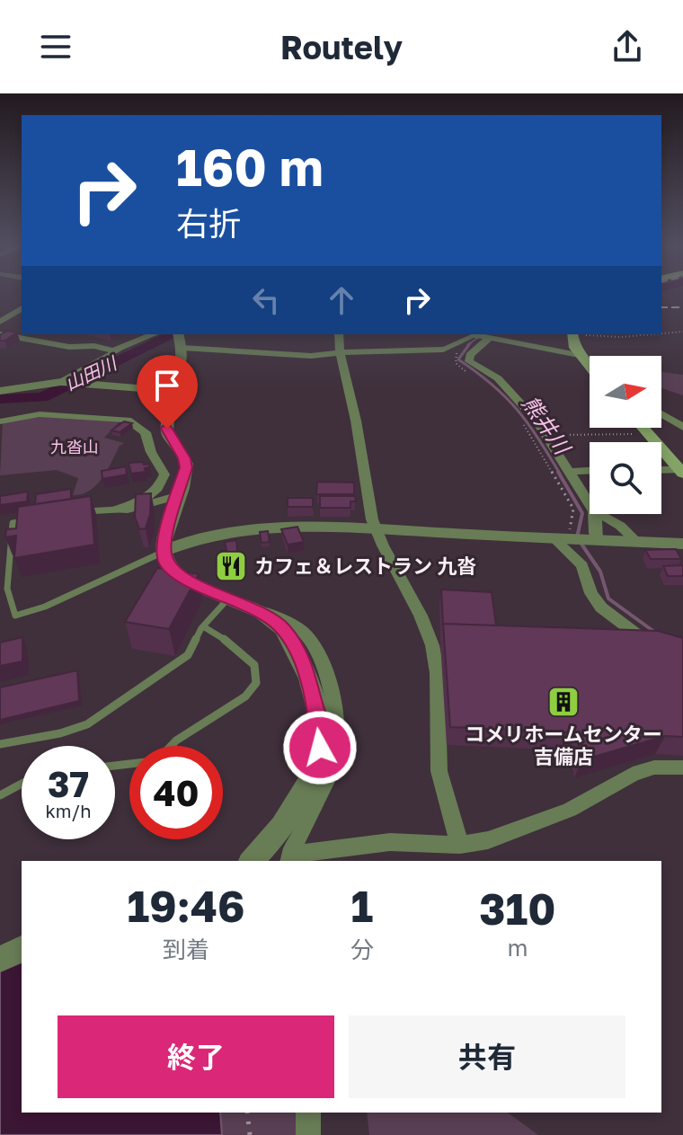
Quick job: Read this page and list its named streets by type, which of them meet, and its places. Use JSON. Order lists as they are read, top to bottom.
{
  "water": ["山田川", "熊井川"],
  "parks": ["九沓山"],
  "places": {
    "restaurant": ["カフェ＆レストラン 九沓"],
    "building": ["コメリホームセンター 吉備店"]
  },
  "north": "right",
  "page": {
    "header": "Routely",
    "turn": ["160 m", "右折"],
    "speed": "37 km/h",
    "limit": "40",
    "eta": [
      "19:46",
      "到着",
      "1",
      "分",
      "310",
      "m"
    ],
    "buttons": ["終了", "共有"]
  }
}
